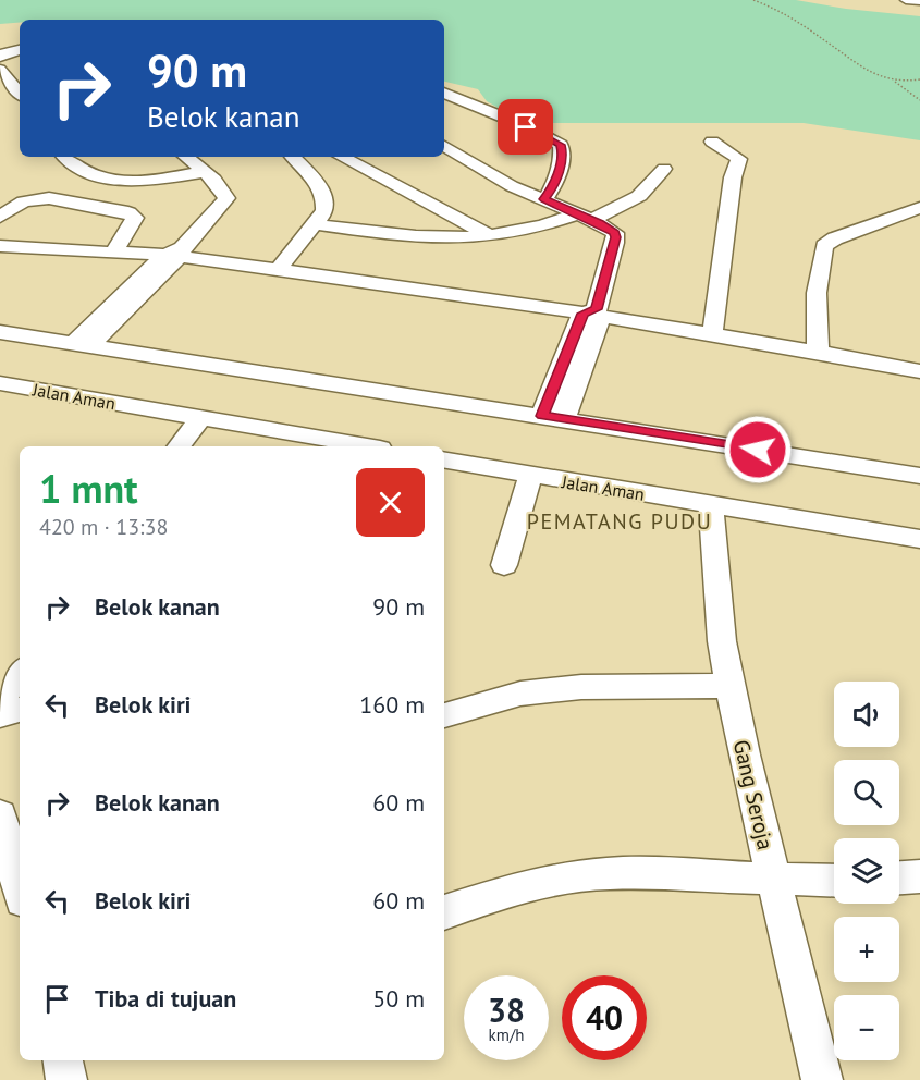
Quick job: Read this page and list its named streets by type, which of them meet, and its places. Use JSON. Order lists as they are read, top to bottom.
{
  "streets": {
    "street": ["Jalan Aman", "Gang Seroja"]
  },
  "crossings": [
    ["Jalan Aman", "Gang Seroja"]
  ],
  "districts": ["PEMATANG PUDU"],
  "page": {
    "turn": ["90 m", "Belok kanan"],
    "heading": ["1 mnt", "420 m · 13:38"],
    "list": [
      {
        "name": "Belok kanan",
        "value": "90 m"
      },
      {
        "name": "Belok kiri",
        "value": "160 m"
      },
      {
        "name": "Belok kanan",
        "value": "60 m"
      },
      {
        "name": "Belok kiri",
        "value": "60 m"
      },
      {
        "name": "Tiba di tujuan",
        "value": "50 m"
      }
    ],
    "map_buttons": ["+", "−"],
    "speed": "38 km/h",
    "limit": "40"
  }
}
